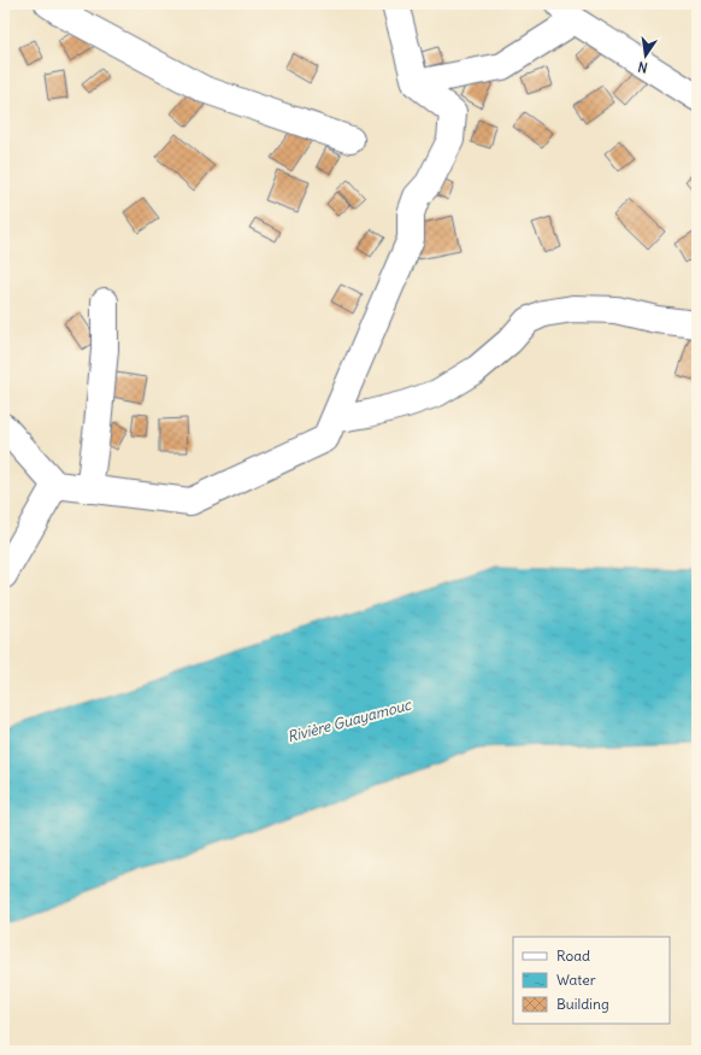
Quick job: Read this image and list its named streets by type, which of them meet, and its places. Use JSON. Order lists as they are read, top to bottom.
{
  "water": ["Rivière Guayamouc"],
  "legend": ["Road", "Water", "Building"],
  "north": "bottom"
}
